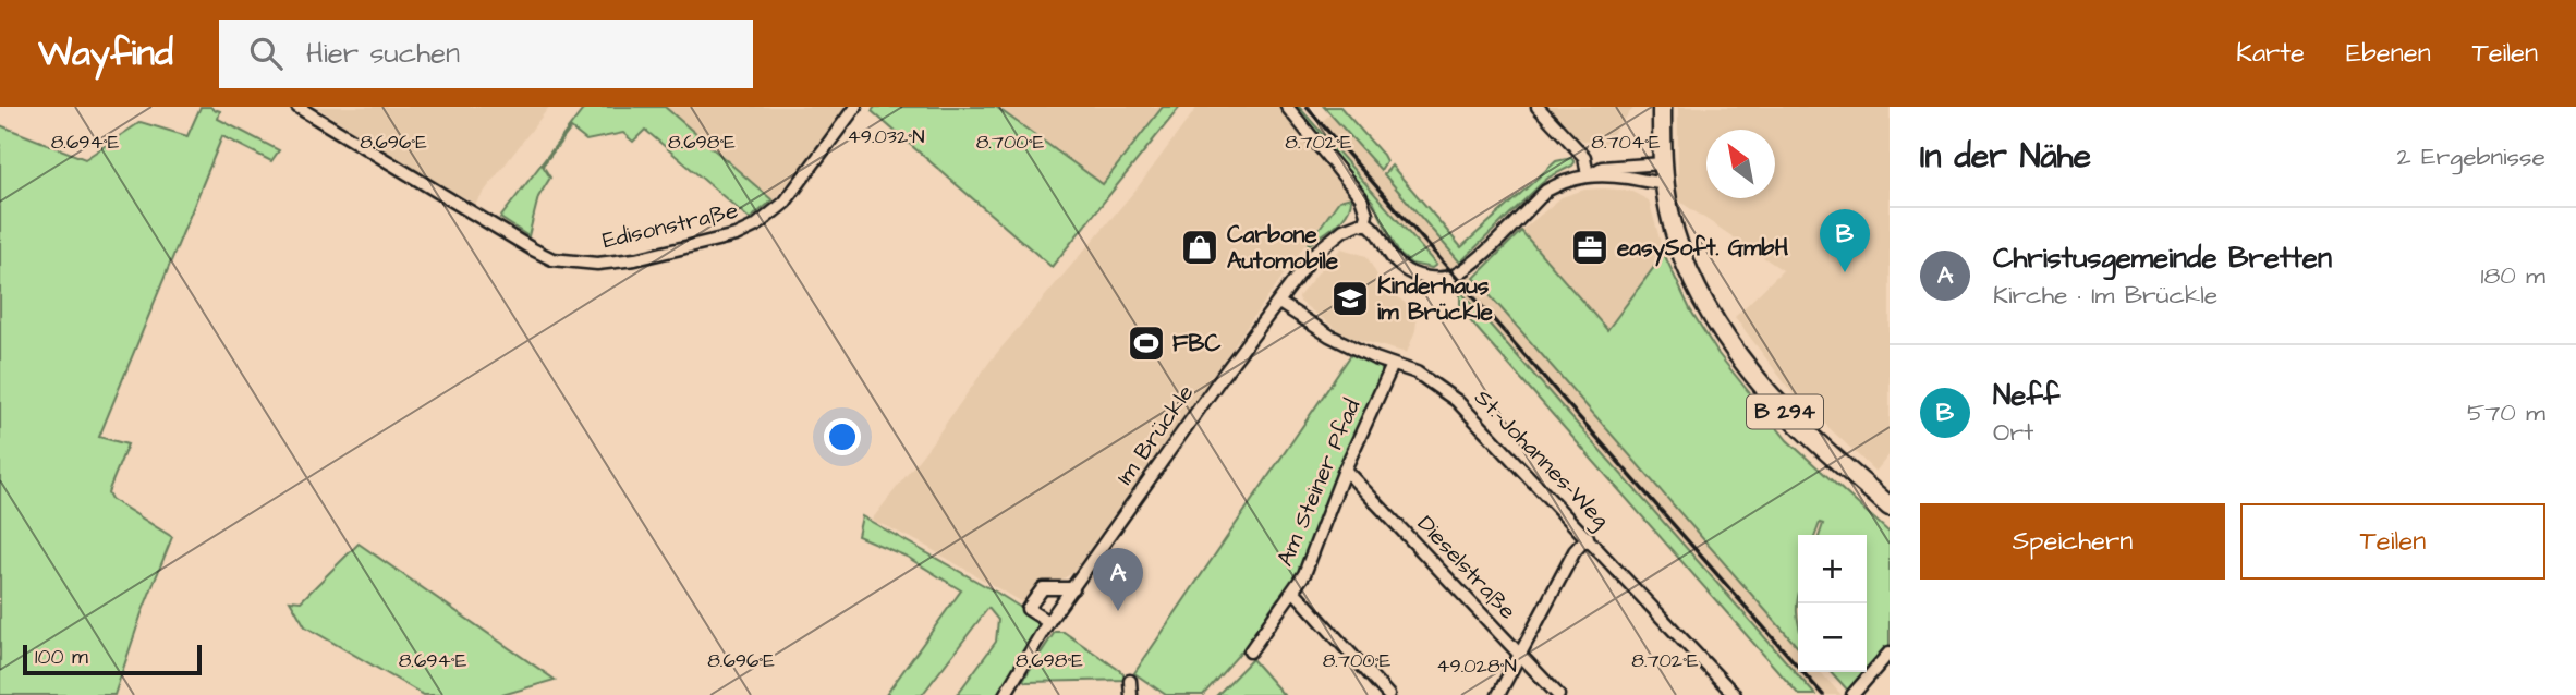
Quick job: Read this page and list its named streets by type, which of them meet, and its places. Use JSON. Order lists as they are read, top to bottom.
{
  "streets": {
    "main road": ["B 294"],
    "street": [
      "Edisonstraße",
      "Im Brückle",
      "St.-Johannes-Weg",
      "Am Steiner Pfad",
      "Dieselstraße"
    ]
  },
  "crossings": [
    ["Im Brückle", "St.-Johannes-Weg"],
    ["St.-Johannes-Weg", "Am Steiner Pfad"],
    ["Am Steiner Pfad", "Dieselstraße"]
  ],
  "places": {
    "shop": ["Carbone Automobile"],
    "office": ["easySoft. GmbH"],
    "school or university": ["Kinderhaus im Brückle"],
    "sports": ["FBC"]
  },
  "scale_bar": "100 m",
  "north": "top left",
  "page": {
    "header": "Wayfind",
    "search": "Hier suchen",
    "nav": ["Karte", "Ebenen", "Teilen"],
    "heading": ["In der Nähe", "2 Ergebnisse"],
    "list": [
      {
        "mark": "A",
        "name": "Christusgemeinde Bretten",
        "note": "Kirche · Im Brückle",
        "value": "180 m"
      },
      {
        "mark": "B",
        "name": "Neff",
        "note": "Ort",
        "value": "570 m"
      }
    ],
    "pins": ["B", "A"],
    "buttons": ["Speichern", "Teilen"],
    "map_buttons": ["+", "−"],
    "scale": "100 m"
  },
  "coordinates": [
    "49.032°N",
    "8.694°E",
    "8.696°E",
    "8.698°E",
    "8.700°E",
    "8.702°E",
    "8.704°E",
    "49.028°N"
  ]
}
